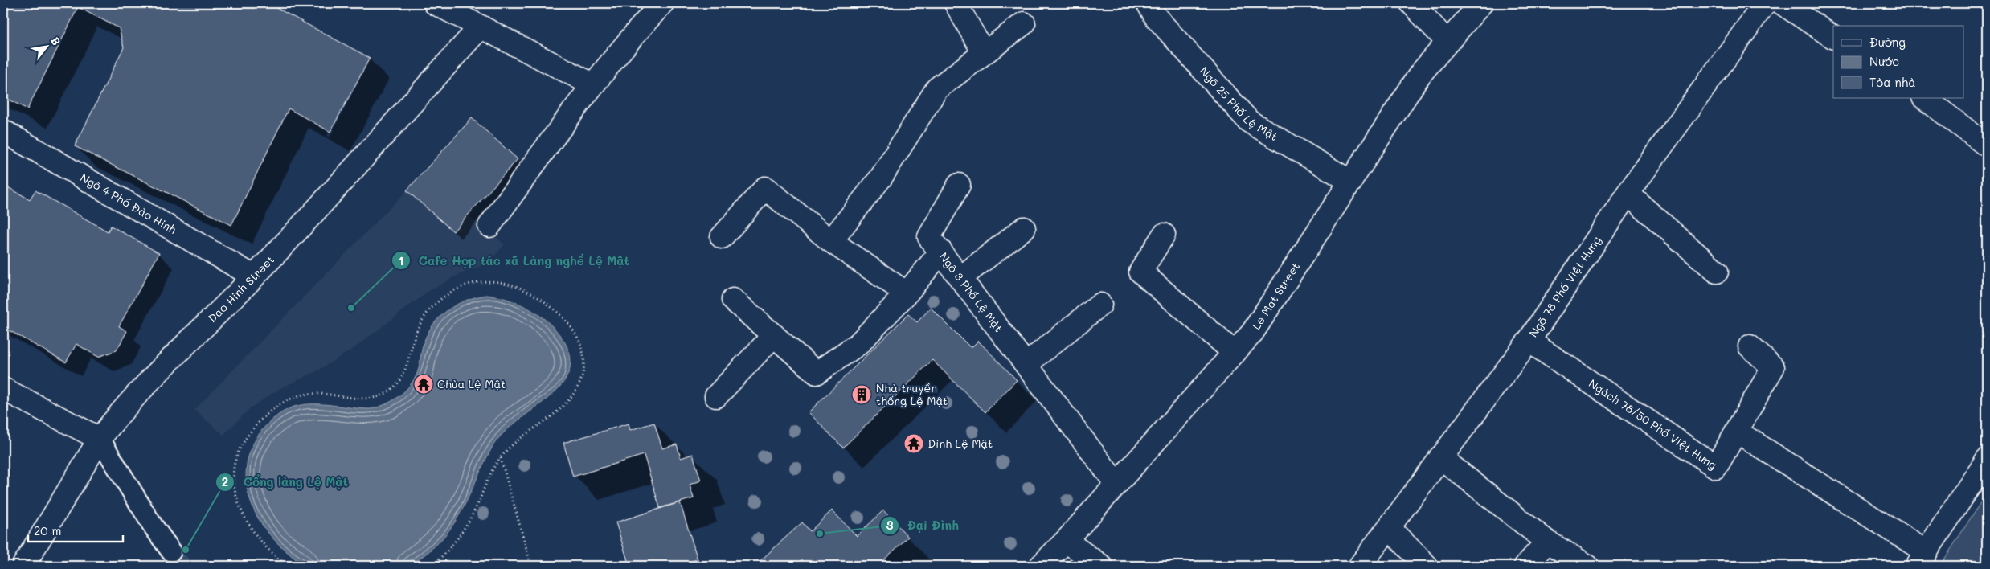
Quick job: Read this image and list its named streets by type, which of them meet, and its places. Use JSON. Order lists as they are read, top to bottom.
{
  "streets": {
    "street": [
      "Ngõ 25 Phố Lệ Mật",
      "Ngõ 4 Phố Đào Hinh",
      "Ngõ 78 Phố Việt Hưng",
      "Dao Hinh Street",
      "Ngõ 3 Phố Lệ Mật",
      "Le Mat Street",
      "Ngách 78/50 Phố Việt Hưng"
    ]
  },
  "crossings": [
    ["Ngõ 25 Phố Lệ Mật", "Le Mat Street"],
    ["Ngõ 4 Phố Đào Hinh", "Dao Hinh Street"],
    ["Ngõ 78 Phố Việt Hưng", "Ngách 78/50 Phố Việt Hưng"],
    ["Ngõ 3 Phố Lệ Mật", "Le Mat Street"]
  ],
  "places": {
    "other": ["Cafe Hợp tác xã Làng nghề Lệ Mật", "Đại Đình", "Cổng làng Lệ Mật"],
    "temple": ["Chùa Lệ Mật", "Đình Lệ Mật"],
    "building": ["Nhà truyền thống Lệ Mật"]
  },
  "legend": ["Đường", "Nước", "Tòa nhà"],
  "scale_bar": "20 m",
  "north": "top right"
}
